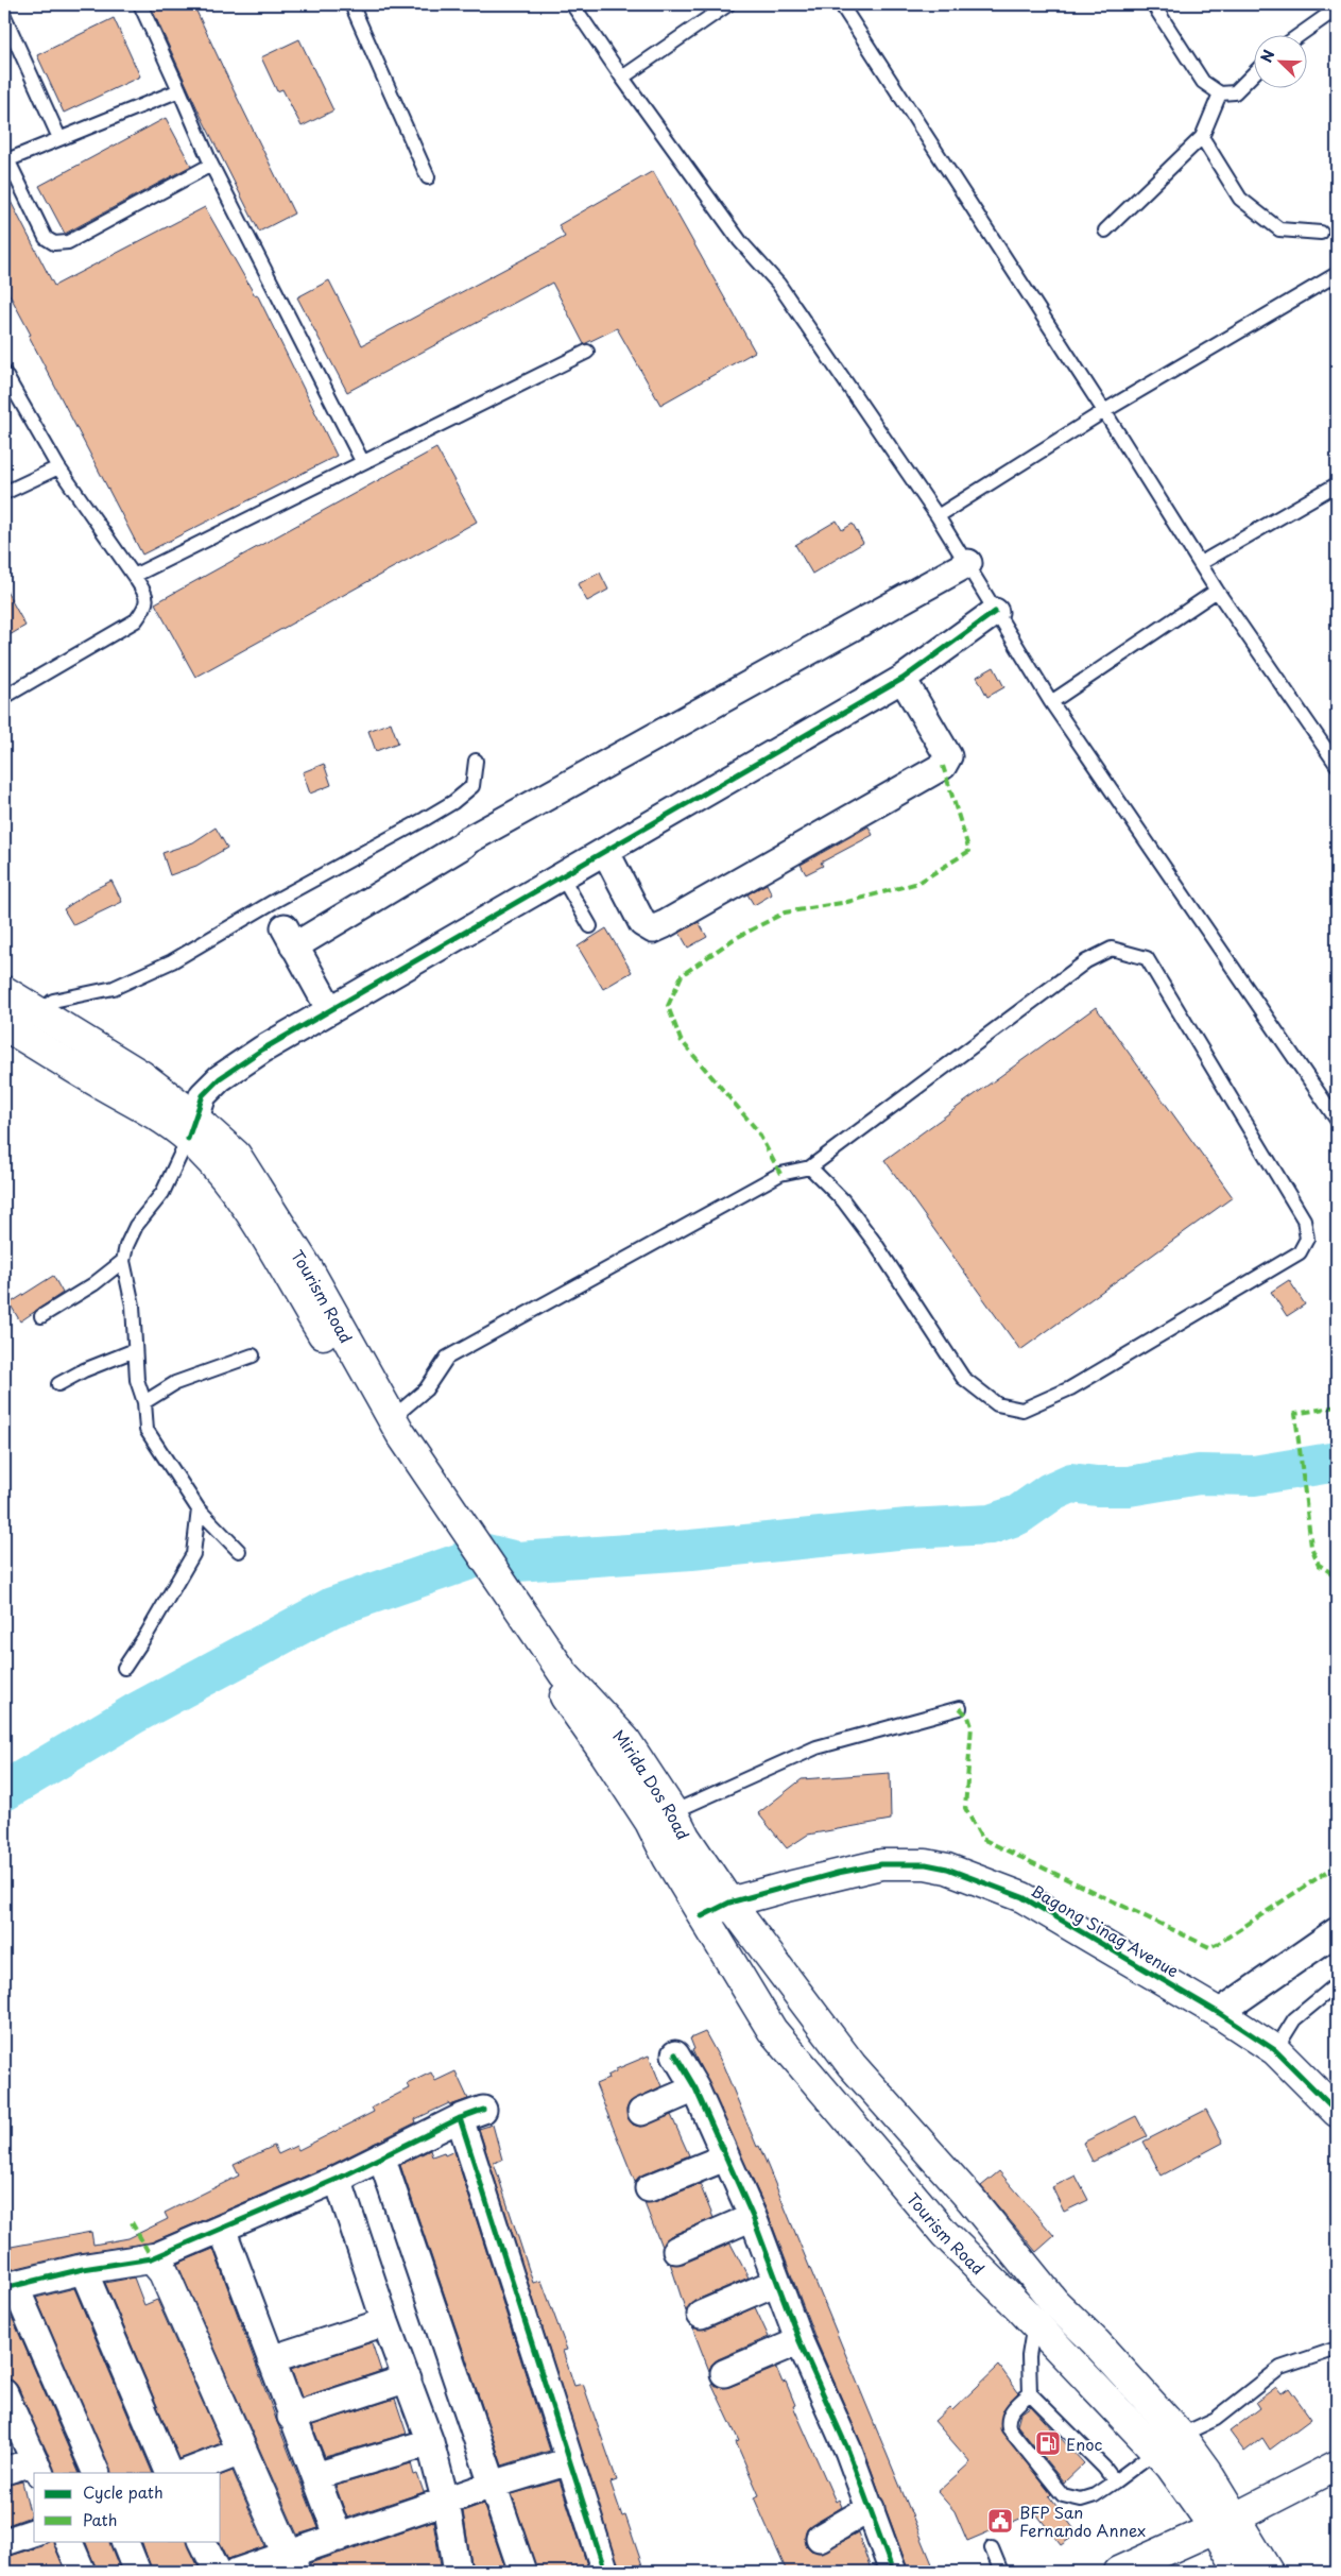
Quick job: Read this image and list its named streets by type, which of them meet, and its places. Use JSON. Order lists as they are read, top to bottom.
{
  "streets": {
    "main road": ["Tourism Road", "Mirida Dos Road", "Bagong Sinag Avenue"]
  },
  "crossings": [
    ["Tourism Road", "Mirida Dos Road"],
    ["Tourism Road", "Bagong Sinag Avenue"],
    ["Mirida Dos Road", "Bagong Sinag Avenue"]
  ],
  "places": {
    "fuel station": ["Enoc"],
    "public building": ["BFP San Fernando Annex"]
  },
  "legend": ["Cycle path", "Path"],
  "north": "top left"
}
